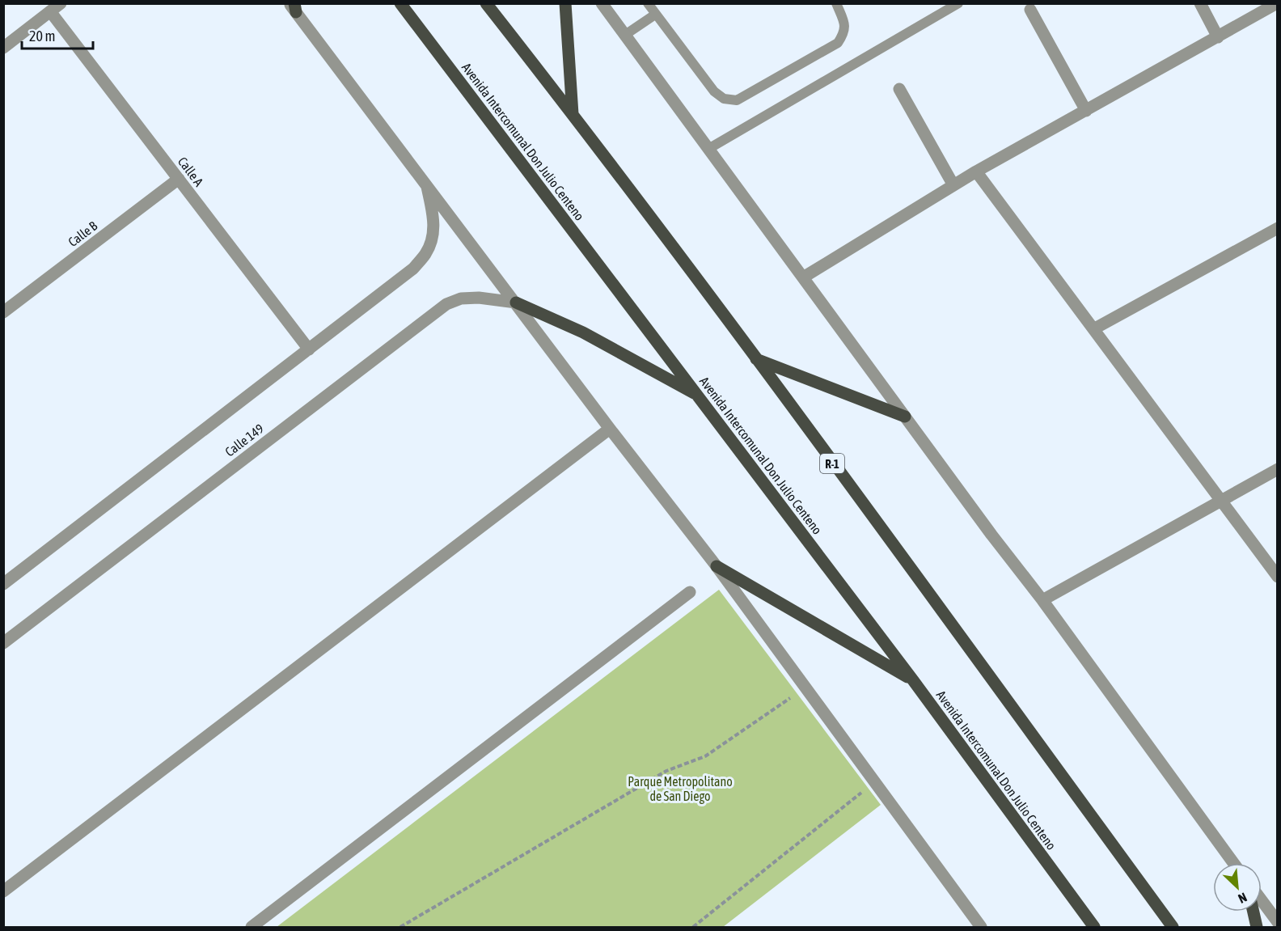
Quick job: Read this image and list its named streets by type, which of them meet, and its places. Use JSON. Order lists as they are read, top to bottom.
{
  "streets": {
    "main road": ["Avenida Intercomunal Don Julio Centeno", "R-1"],
    "street": ["Calle A", "Calle B", "Calle 149"]
  },
  "crossings": [
    ["Calle A", "Calle B"]
  ],
  "parks": ["Parque Metropolitano de San Diego"],
  "scale_bar": "20 m",
  "north": "bottom right"
}
